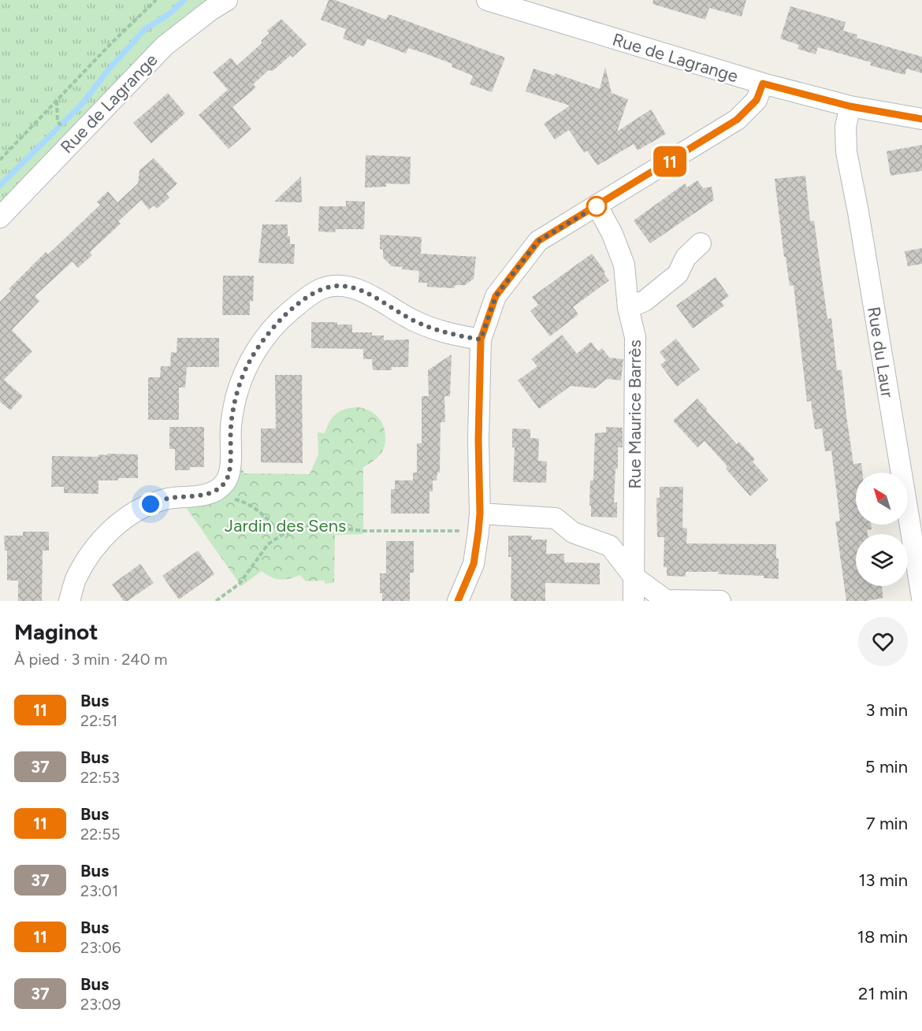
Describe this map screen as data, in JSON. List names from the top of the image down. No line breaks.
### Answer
{"streets":{"street":["Rue de Lagrange","Rue du Laur","Rue Maurice Barrès"]},"crossings":[["Rue de Lagrange","Rue du Laur"]],"parks":["Jardin des Sens"],"lines":["bus line 11"],"north":"top left","page":{"on_map":"11","heading":["Maginot","À pied · 3 min · 240 m"],"list":[{"mark":"11","name":"Bus","note":"22:51","value":"3 min"},{"mark":"37","name":"Bus","note":"22:53","value":"5 min"},{"mark":"11","name":"Bus","note":"22:55","value":"7 min"},{"mark":"37","name":"Bus","note":"23:01","value":"13 min"},{"mark":"11","name":"Bus","note":"23:06","value":"18 min"},{"mark":"37","name":"Bus","note":"23:09","value":"21 min"}]}}
